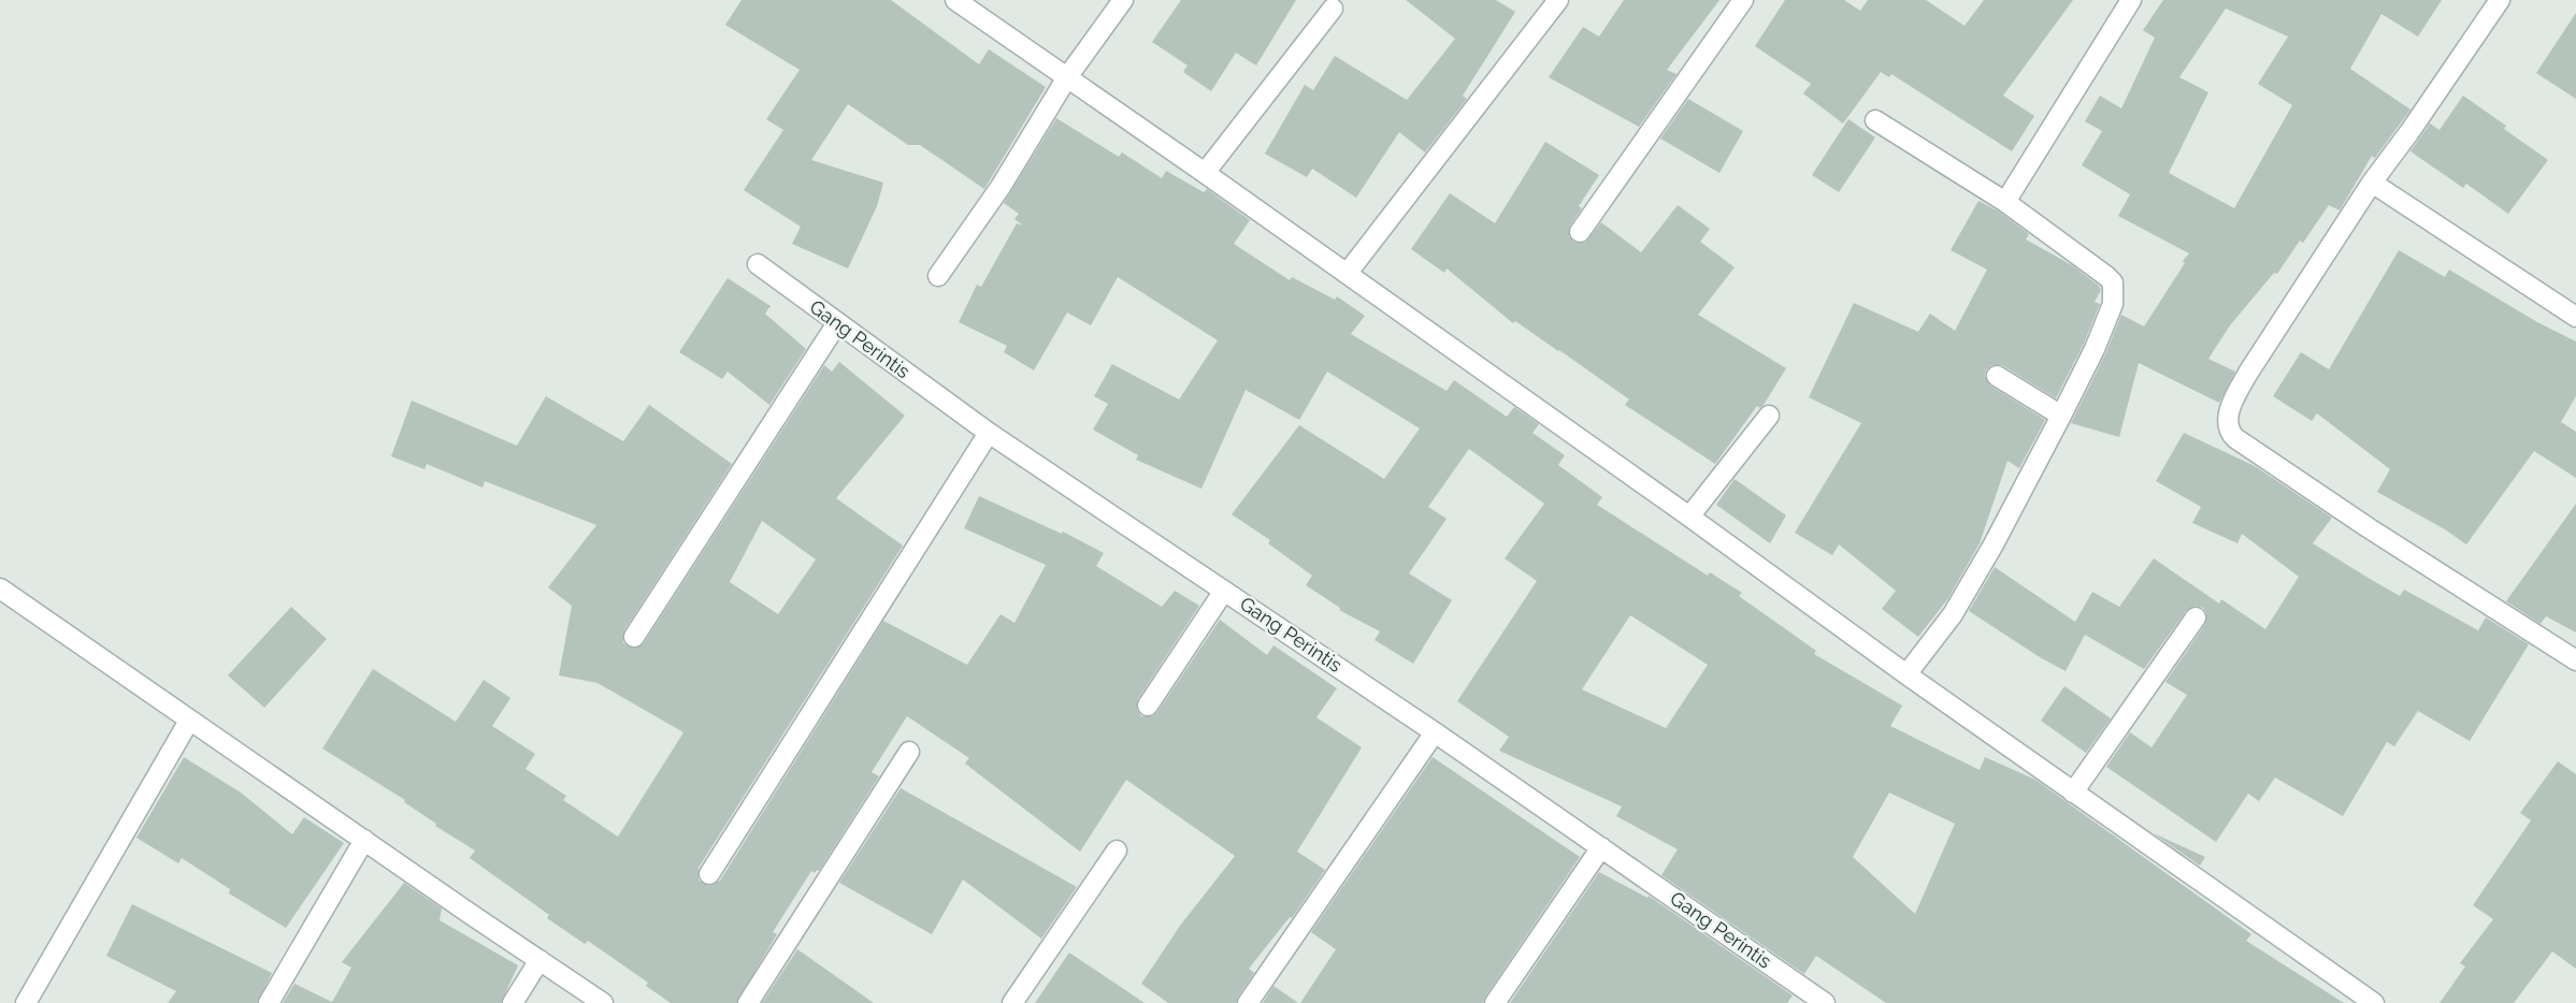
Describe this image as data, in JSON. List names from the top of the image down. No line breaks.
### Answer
{"streets":{"street":["Gang Perintis"]}}
